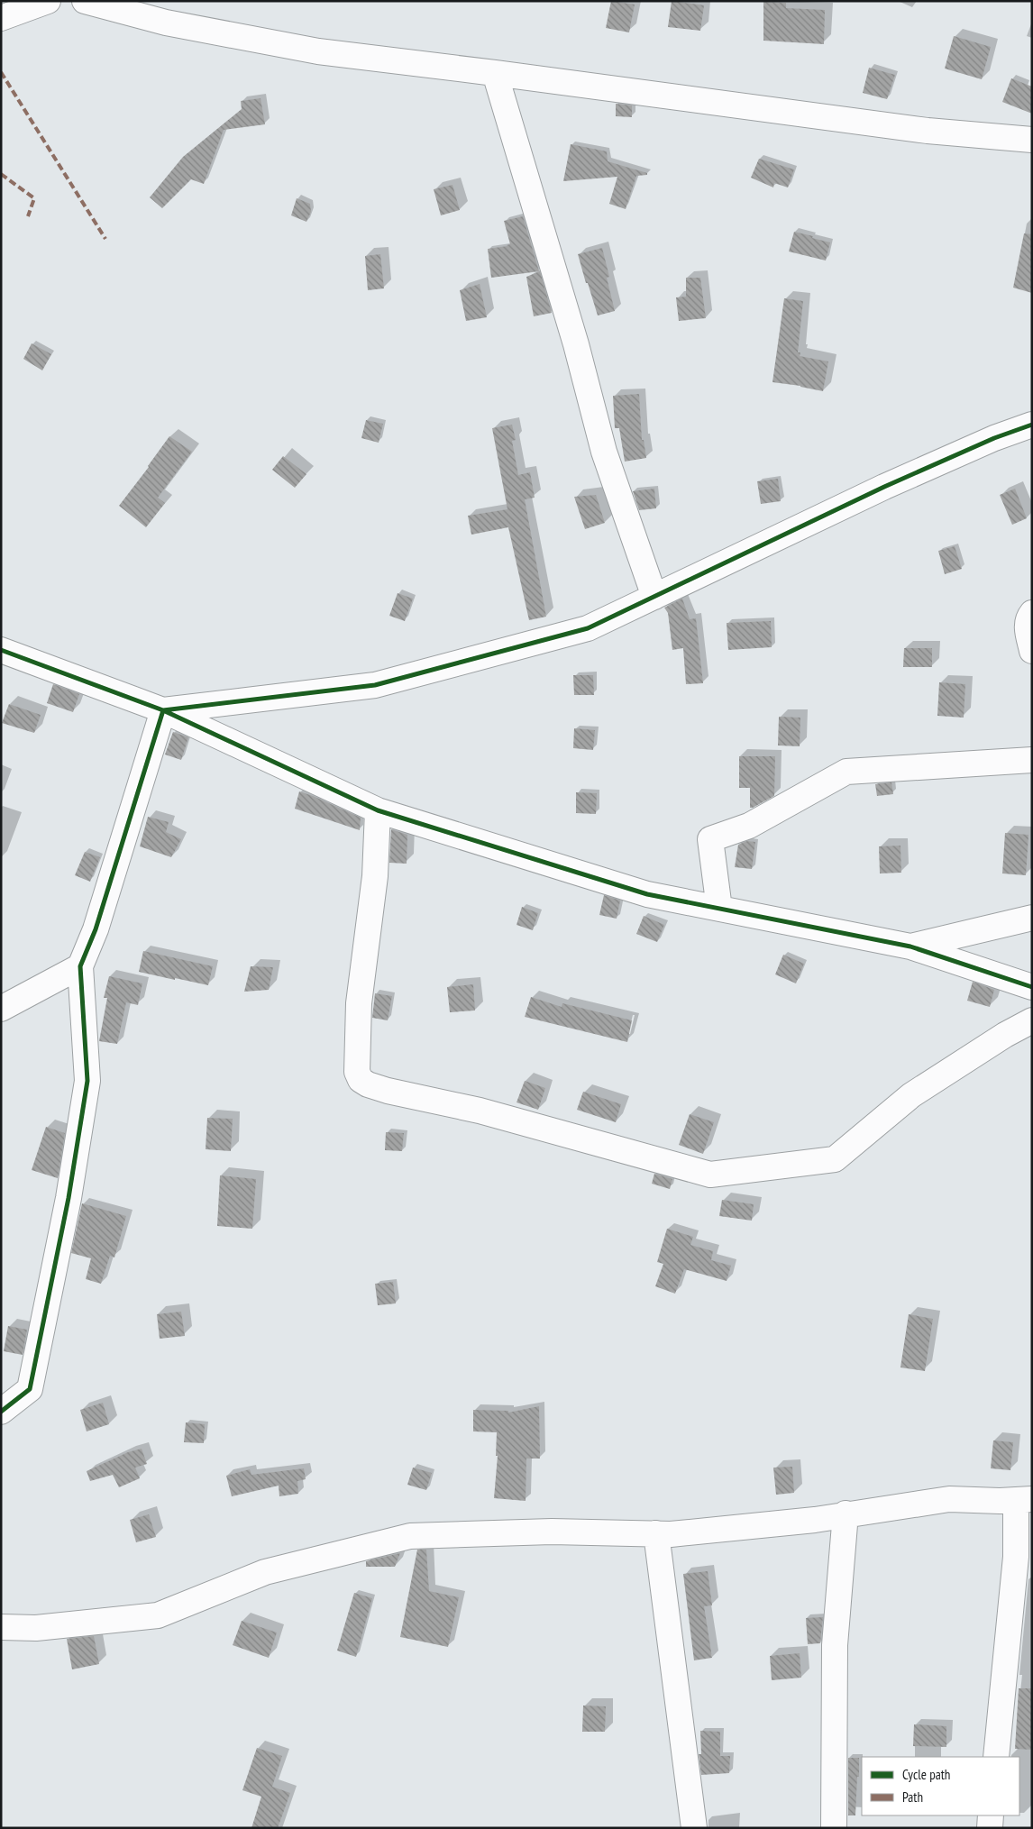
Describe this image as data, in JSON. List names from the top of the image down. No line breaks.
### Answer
{"legend":["Cycle path","Path"]}
